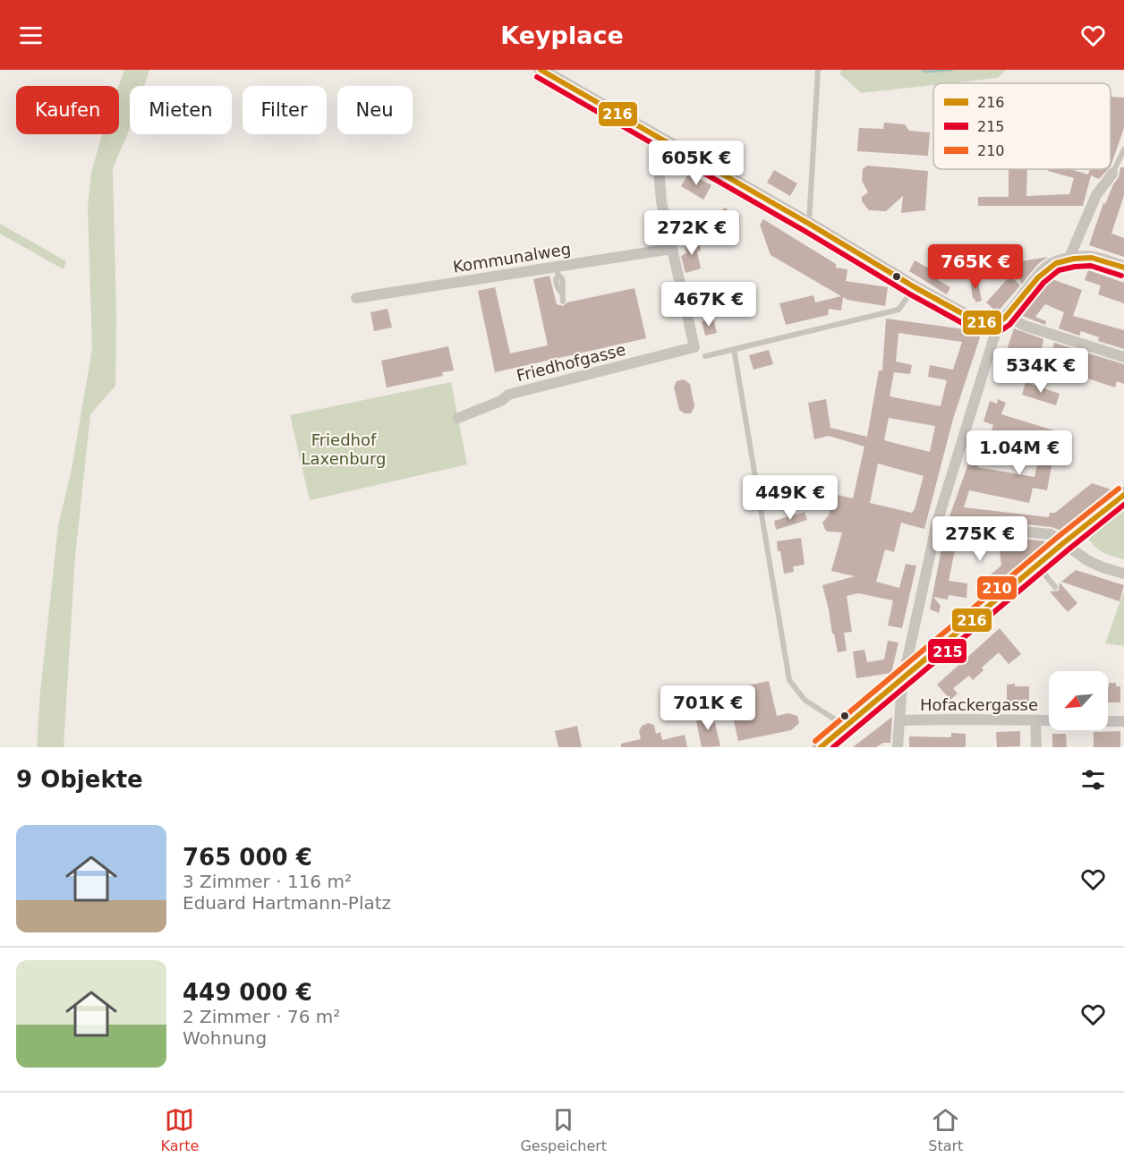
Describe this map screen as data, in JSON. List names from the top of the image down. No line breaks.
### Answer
{"streets":{"street":["Kommunalweg","Friedhofgasse","Hofackergasse"]},"crossings":[["Kommunalweg","Friedhofgasse"]],"parks":["Friedhof Laxenburg"],"lines":["transit line 216","transit line 215","transit line 210"],"legend":["216","215","210"],"north":"bottom left","page":{"header":"Keyplace","chip":["Kaufen","Mieten","Filter","Neu"],"price":["605K €","272K €","765K €","467K €","534K €","1.04M €","449K €","275K €","701K €"],"heading":"9 Objekte","list":[{"name":"765 000 €","note":"3 Zimmer · 116 m² · Eduard Hartmann-Platz"},{"name":"449 000 €","note":"2 Zimmer · 76 m² · Wohnung"}],"tabs":["Karte","Gespeichert","Start"]}}
